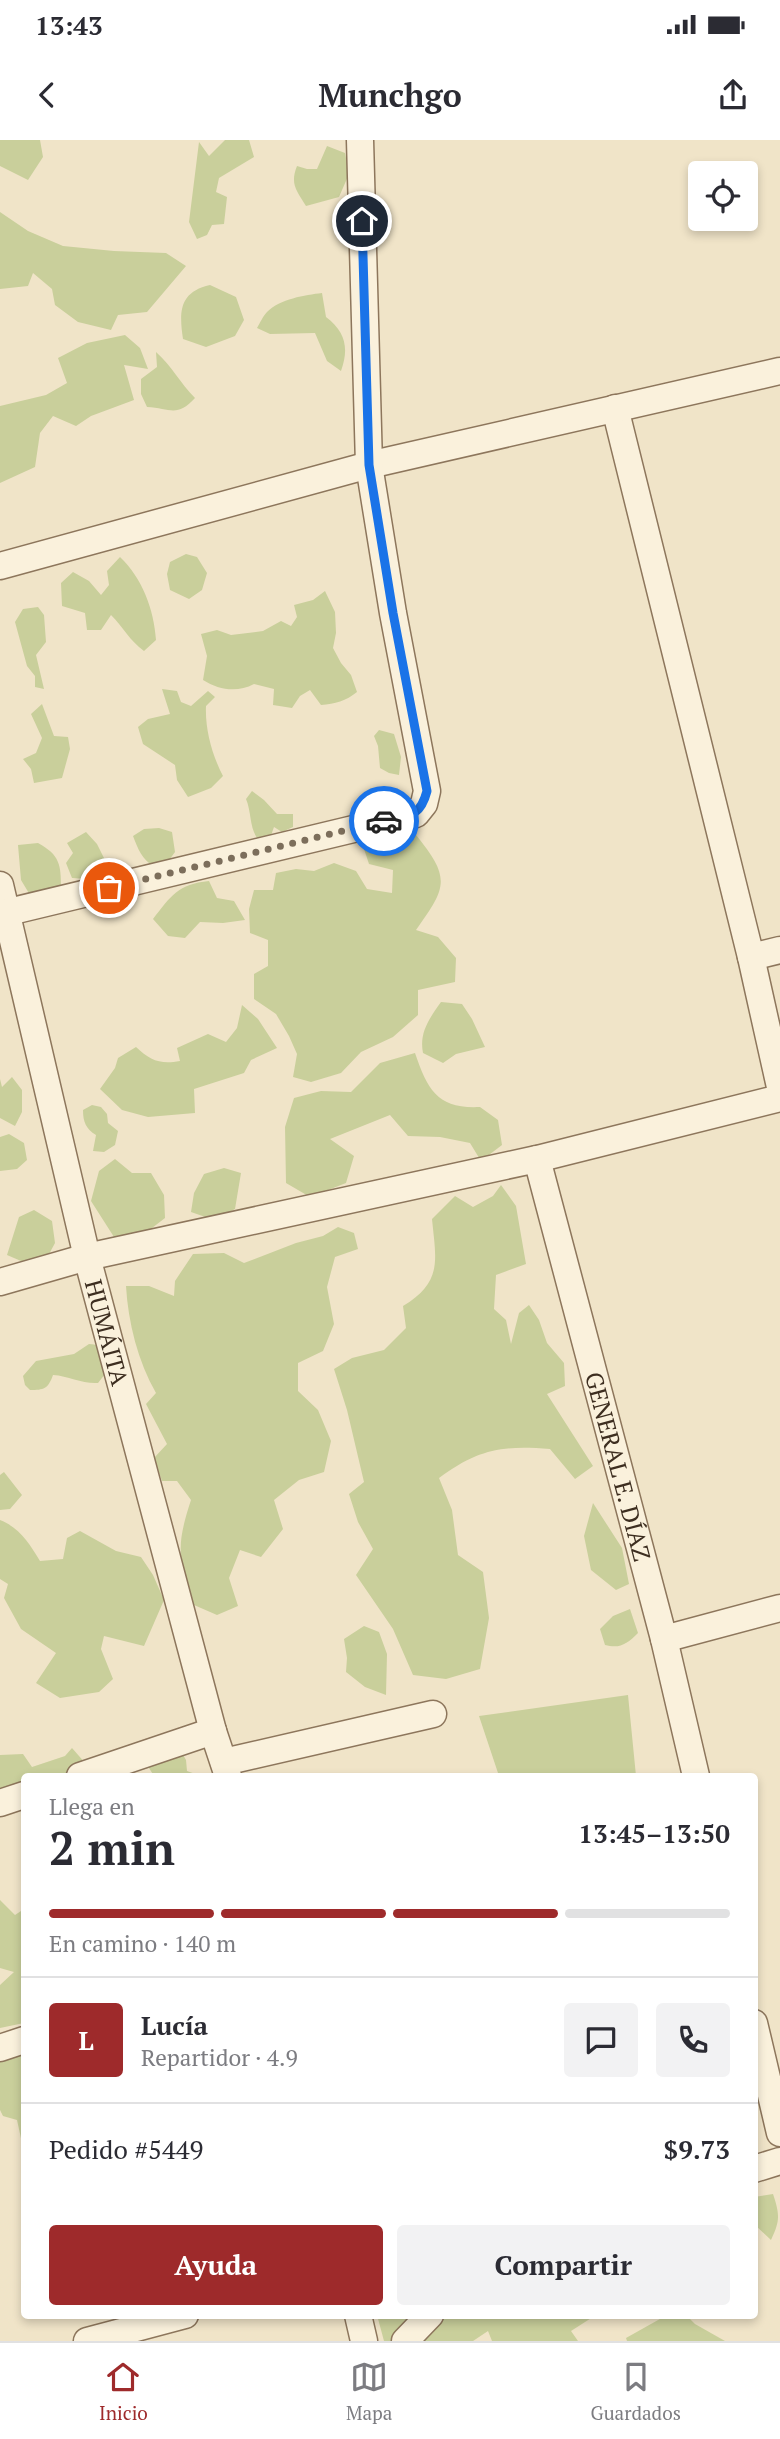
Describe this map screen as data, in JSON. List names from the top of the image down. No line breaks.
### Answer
{"streets":{"street":["HUMÁITA","GENERAL E. DÍAZ"]},"page":{"status":"13:43","header":"Munchgo","heading":["2 min","Llega en","13:45–13:50"],"panel":["Lucía","Repartidor · 4.9","Pedido #5449","$9.73"],"bar":"En camino · 140 m","round":"L","buttons":["Ayuda","Compartir"],"tabs":["Inicio","Mapa","Guardados"]}}
